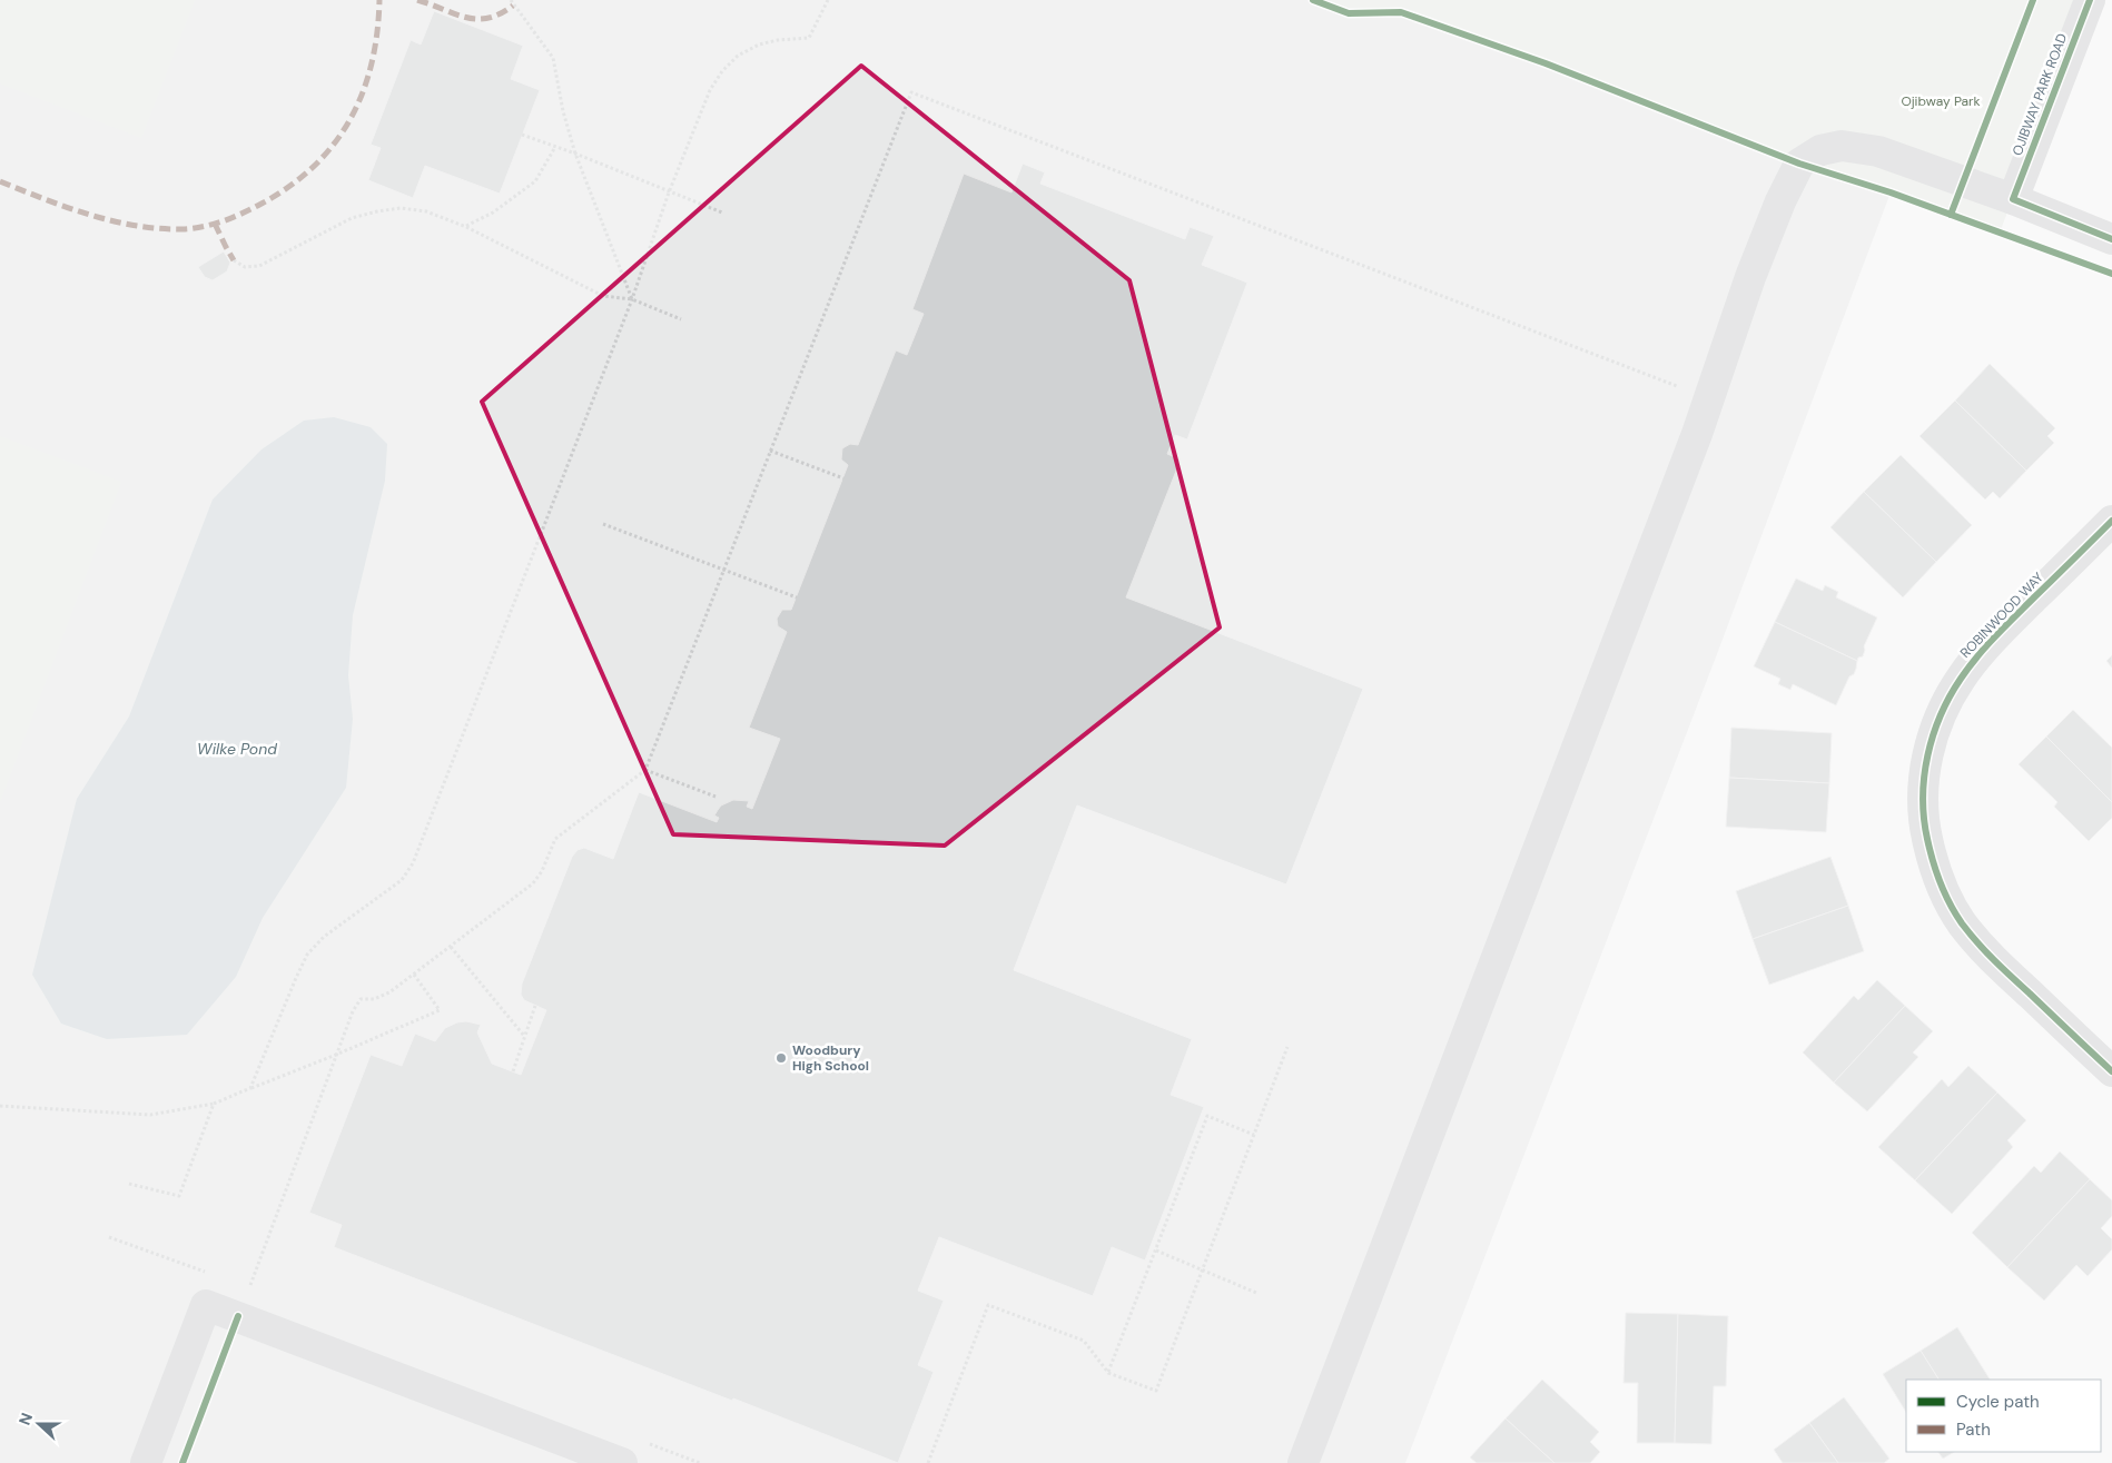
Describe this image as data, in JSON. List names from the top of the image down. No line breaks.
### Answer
{"streets":{"street":["OJIBWAY PARK ROAD","ROBINWOOD WAY"]},"water":["Wilke Pond"],"parks":["Ojibway Park"],"places":["Woodbury High School"],"legend":["Cycle path","Path"],"north":"left"}
